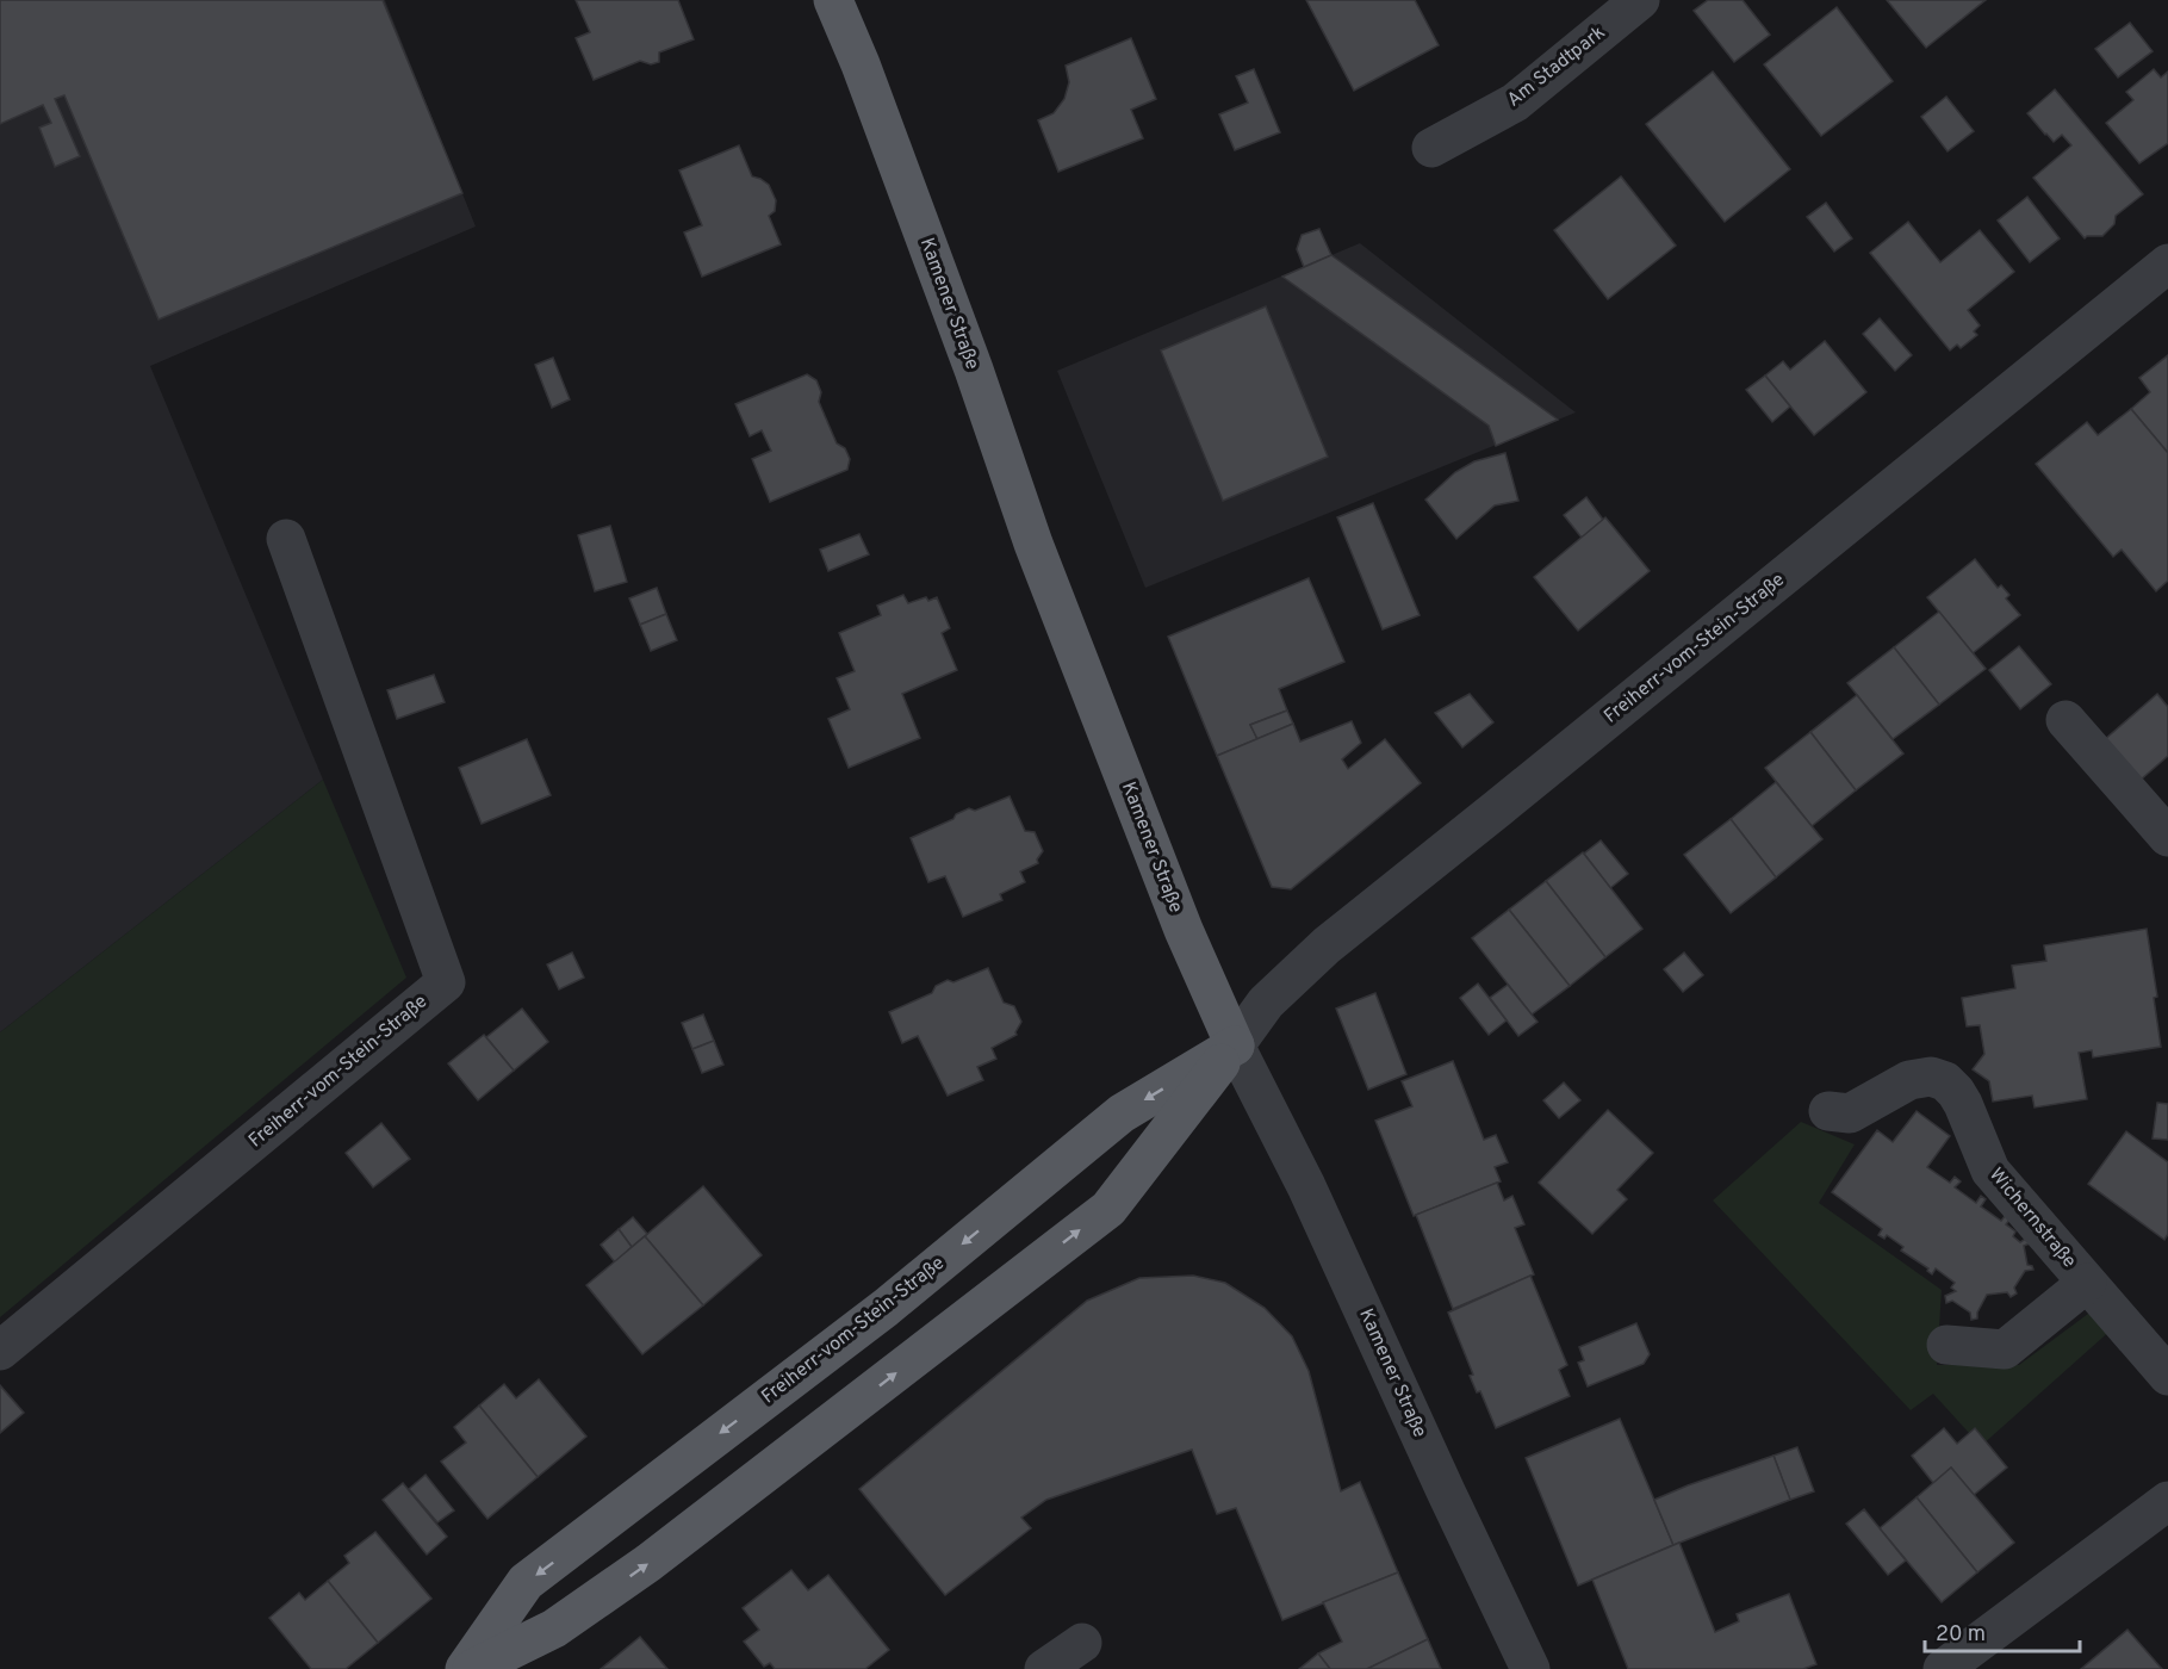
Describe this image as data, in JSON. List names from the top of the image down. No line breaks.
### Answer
{"streets":{"main road":["Kamener Straße","Freiherr-vom-Stein-Straße"],"street":["Am Stadtpark","Wichernstraße"]},"crossings":[["Kamener Straße","Freiherr-vom-Stein-Straße"]],"scale_bar":"20 m"}
